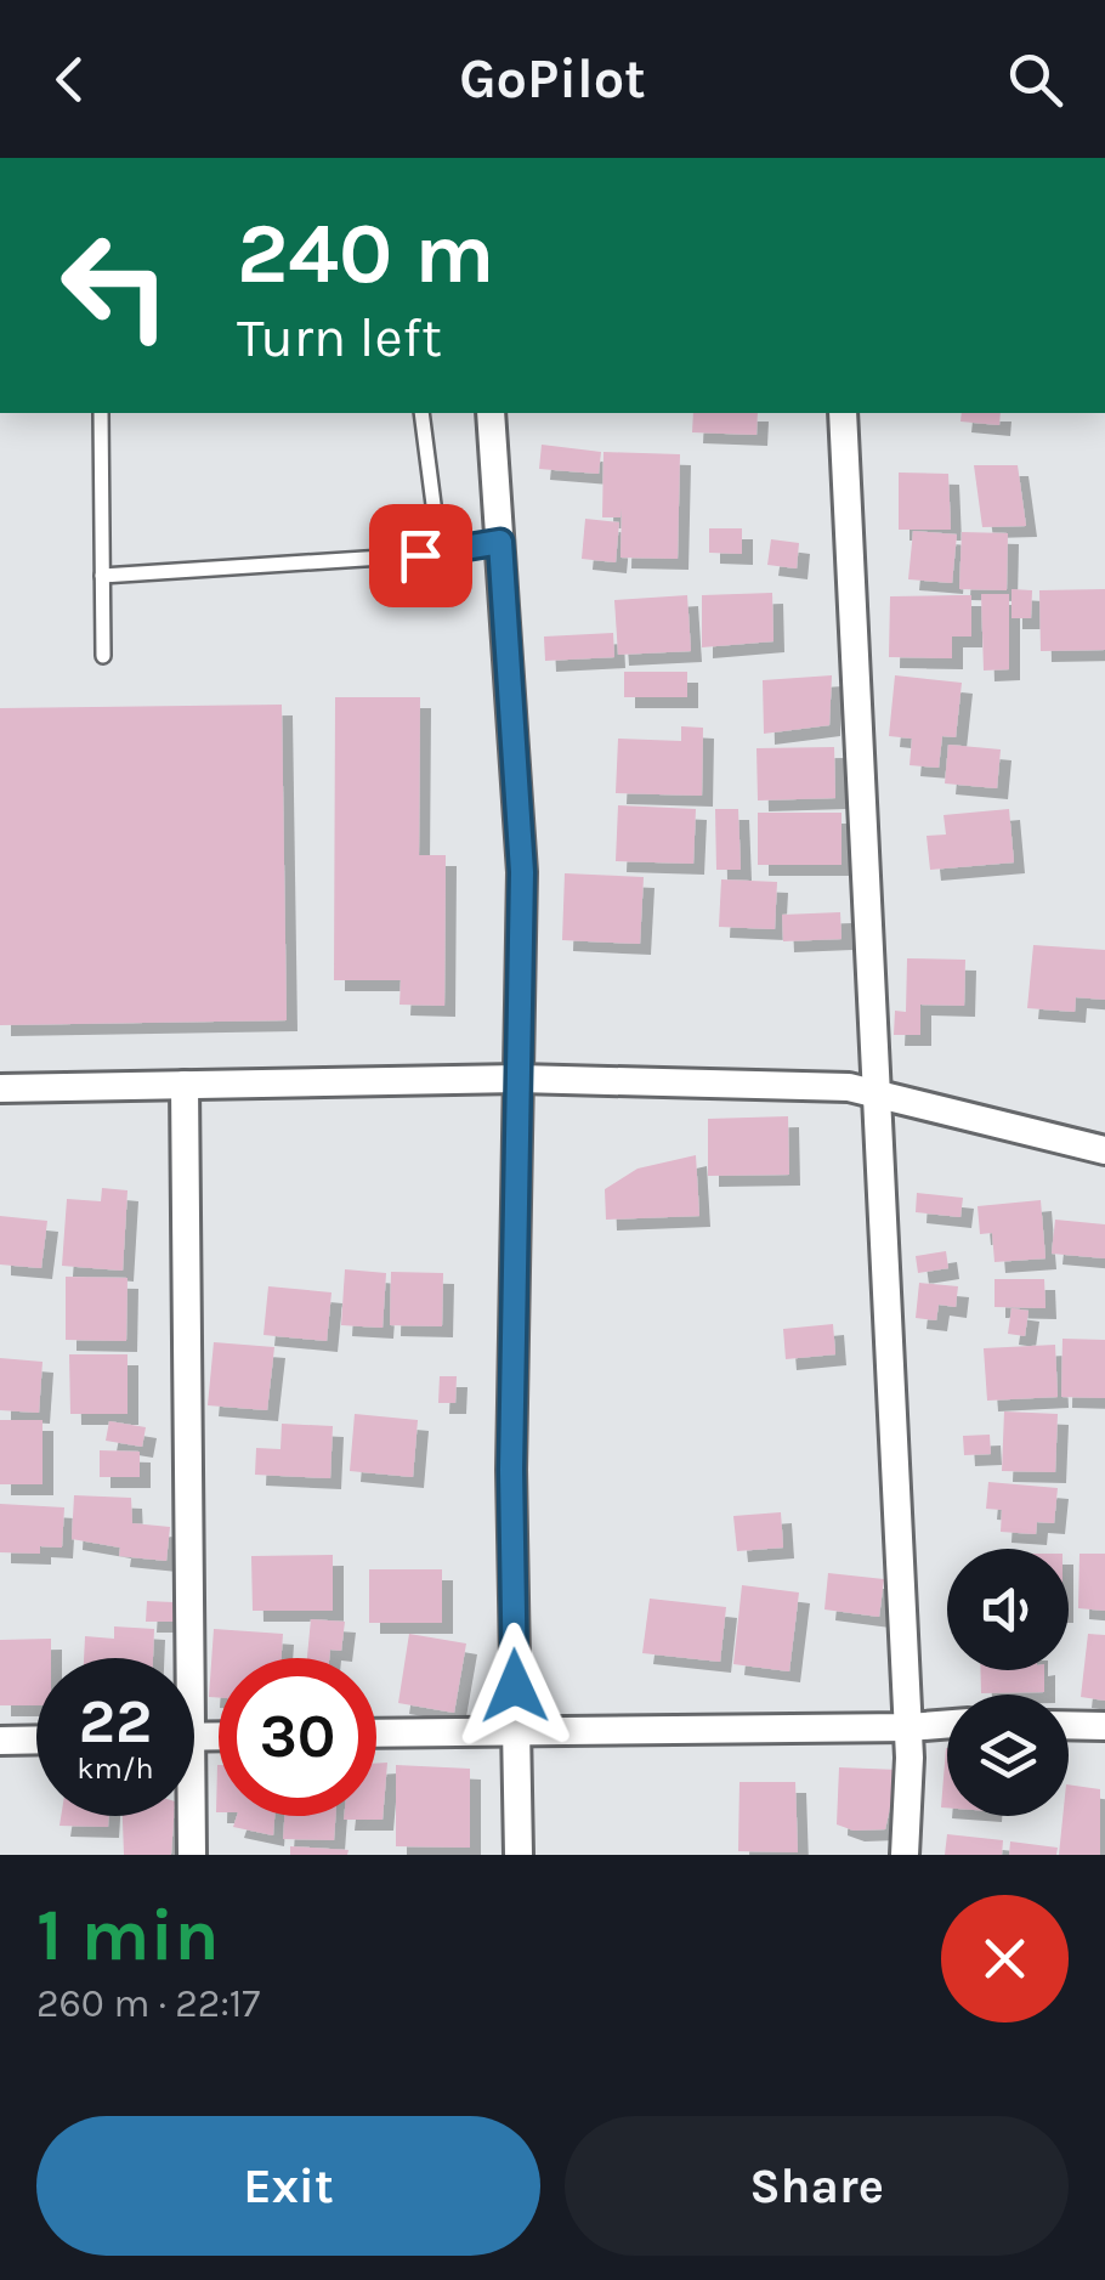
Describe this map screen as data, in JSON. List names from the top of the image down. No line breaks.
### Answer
{"page":{"header":"GoPilot","turn":["240 m","Turn left"],"speed":"22 km/h","limit":"30","heading":["1 min","260 m · 22:17"],"buttons":["Exit","Share"]}}
